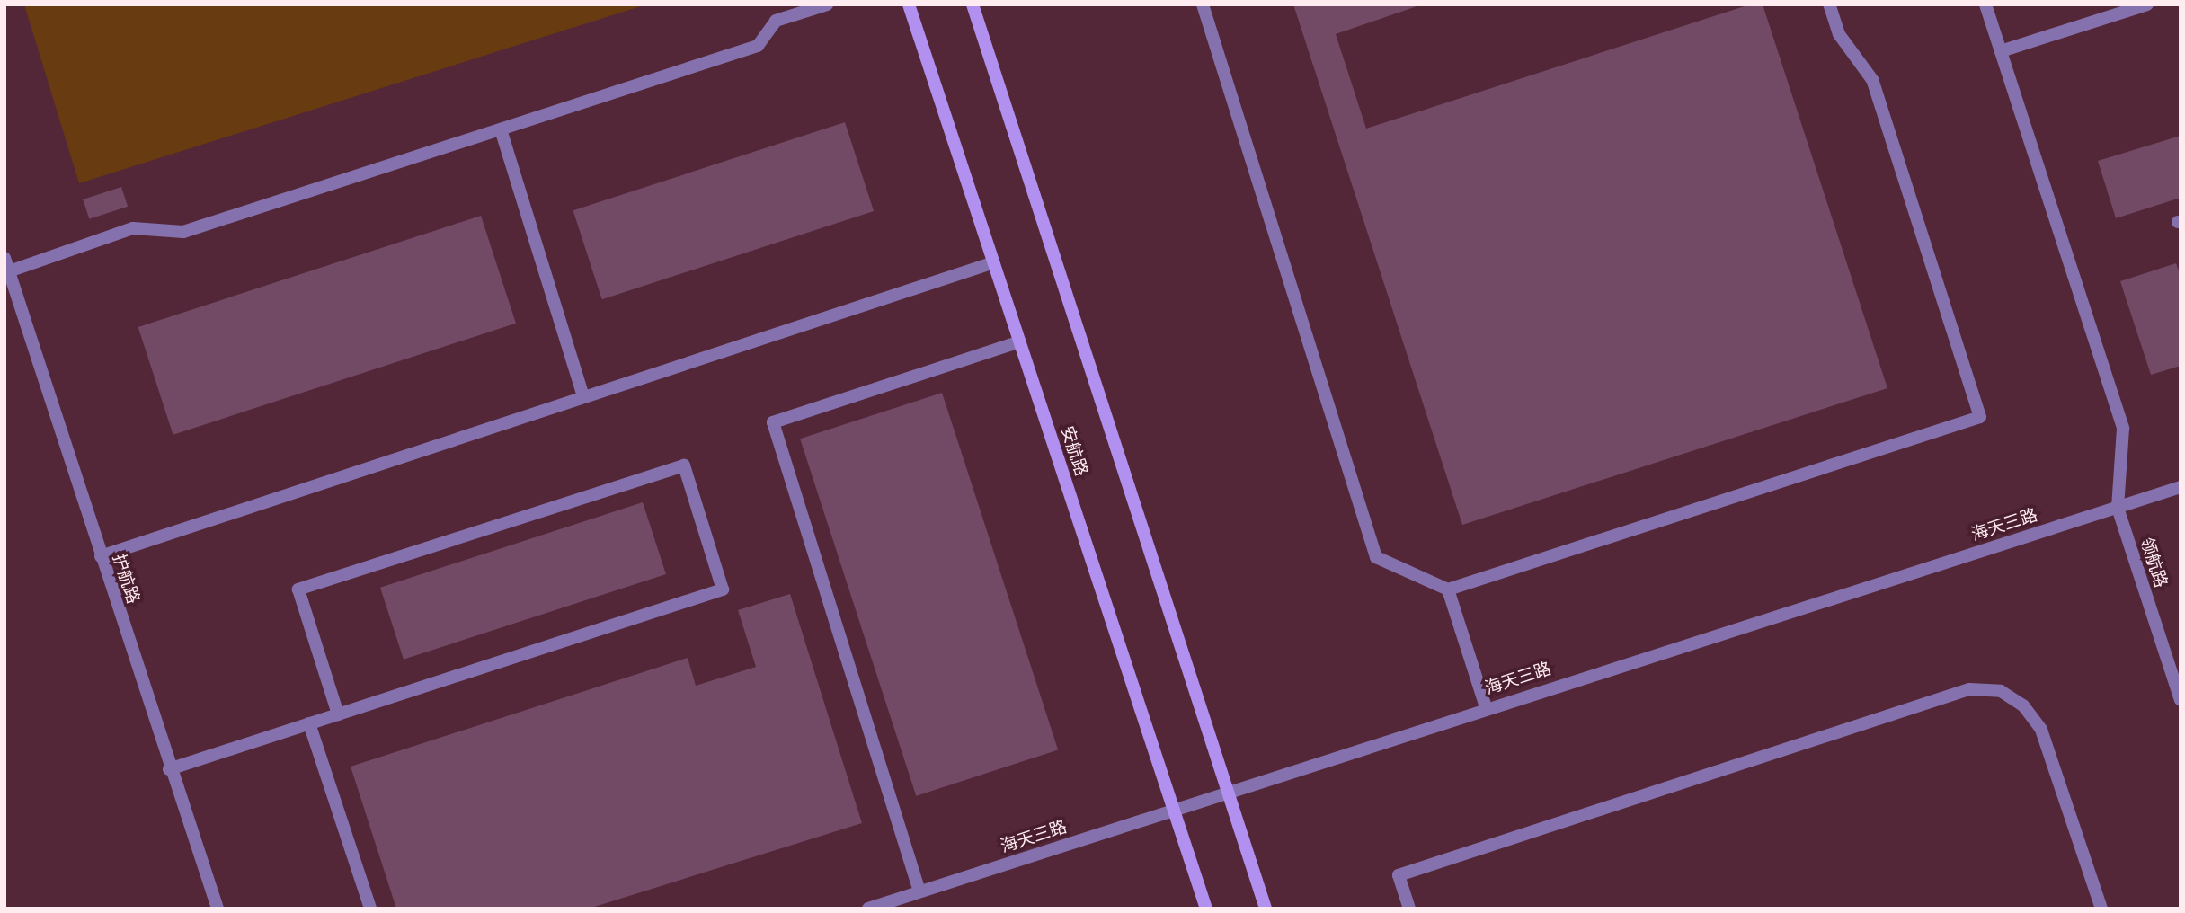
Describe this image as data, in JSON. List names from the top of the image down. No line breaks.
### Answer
{"streets":{"street":["安航路","海天三路","领航路","护航路"]},"crossings":[["安航路","海天三路"],["海天三路","领航路"]]}
